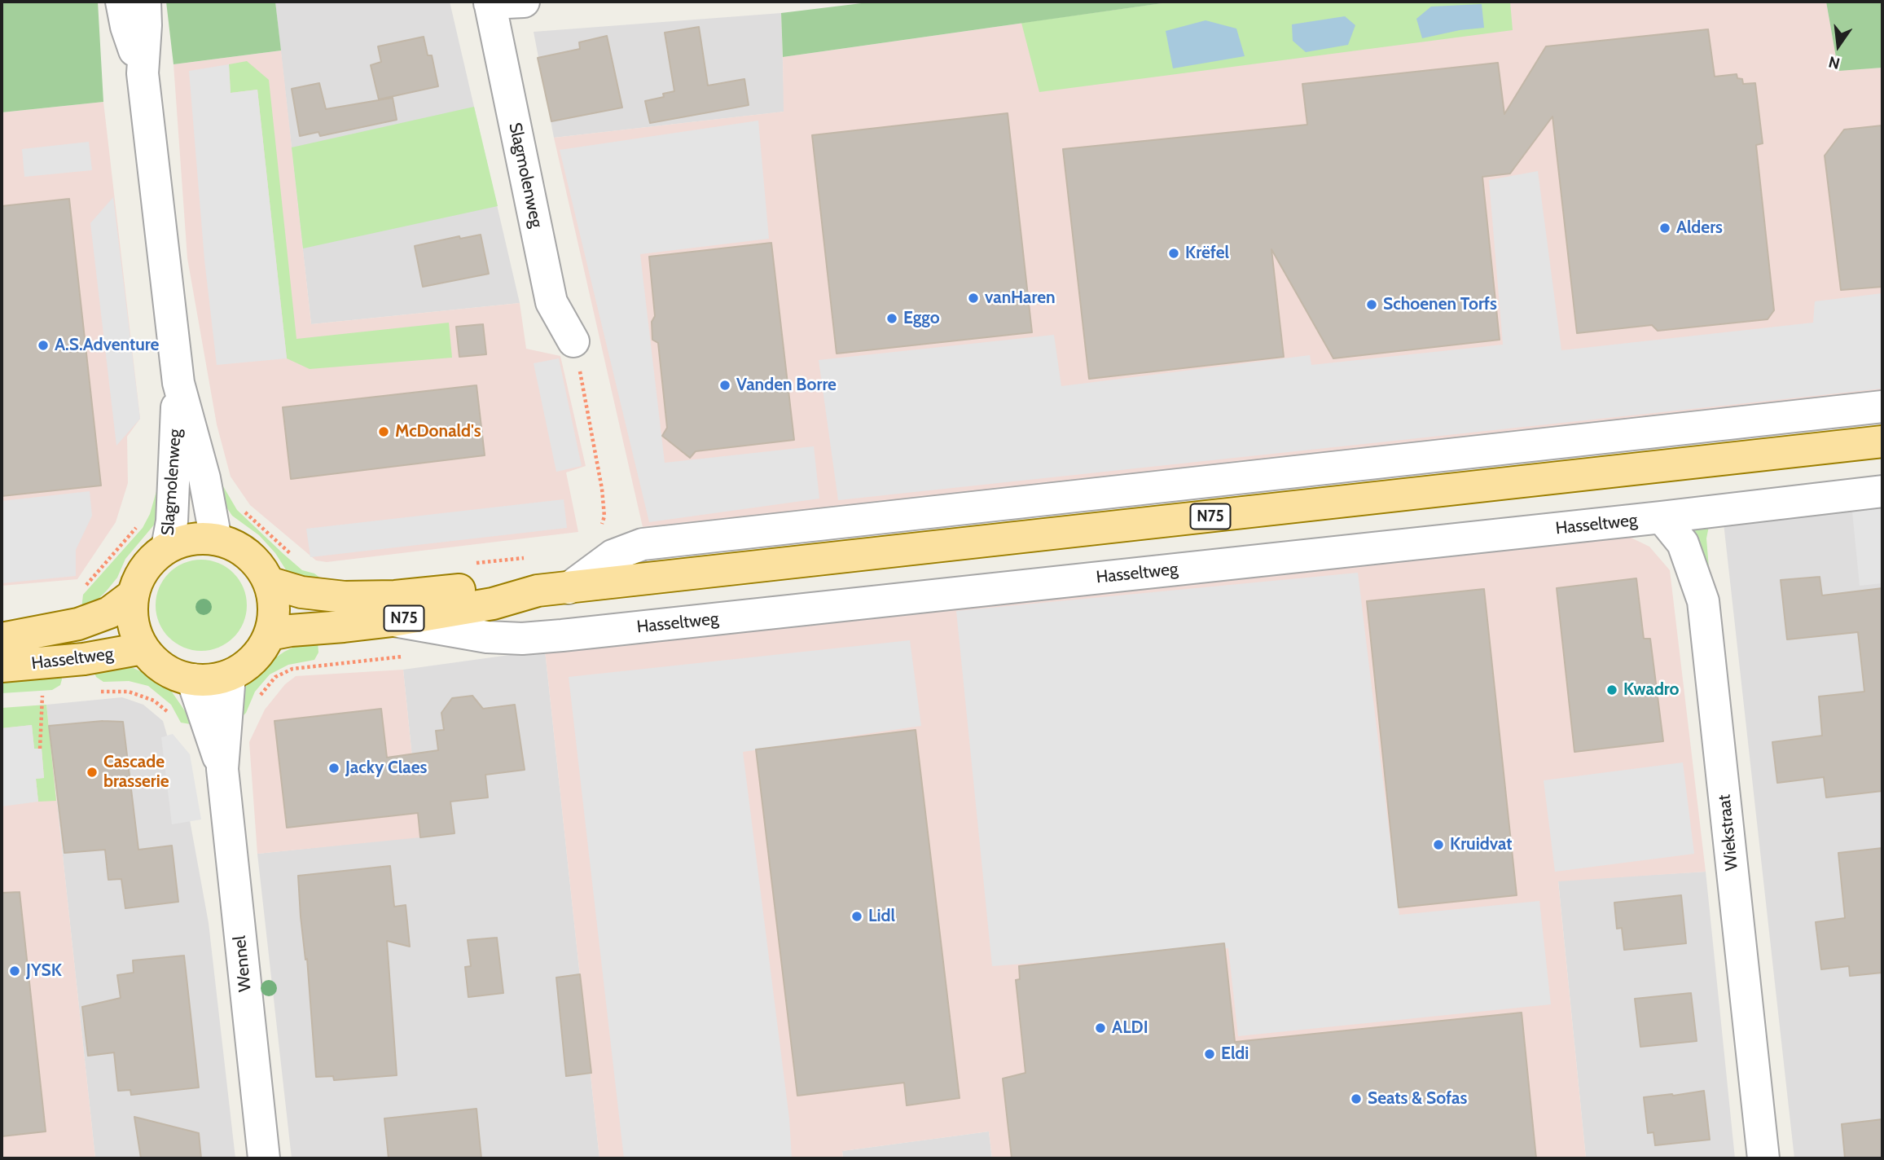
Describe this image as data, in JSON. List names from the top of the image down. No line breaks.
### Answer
{"streets":{"main road":["N75","Hasseltweg"],"street":["Slagmolenweg","Wiekstraat","Wennel"]},"crossings":[["Slagmolenweg","Hasseltweg"],["Slagmolenweg","Wennel"],["Hasseltweg","Wiekstraat"],["Hasseltweg","Wennel"]],"places":["Alders","Krëfel","vanHaren","Schoenen Torfs","Eggo","A.S.Adventure","Vanden Borre","McDonald's","Kwadro","Jacky Claes","Cascade brasserie","Kruidvat","Lidl","JYSK","ALDI","Eldi","Seats & Sofas"],"north":"bottom"}
